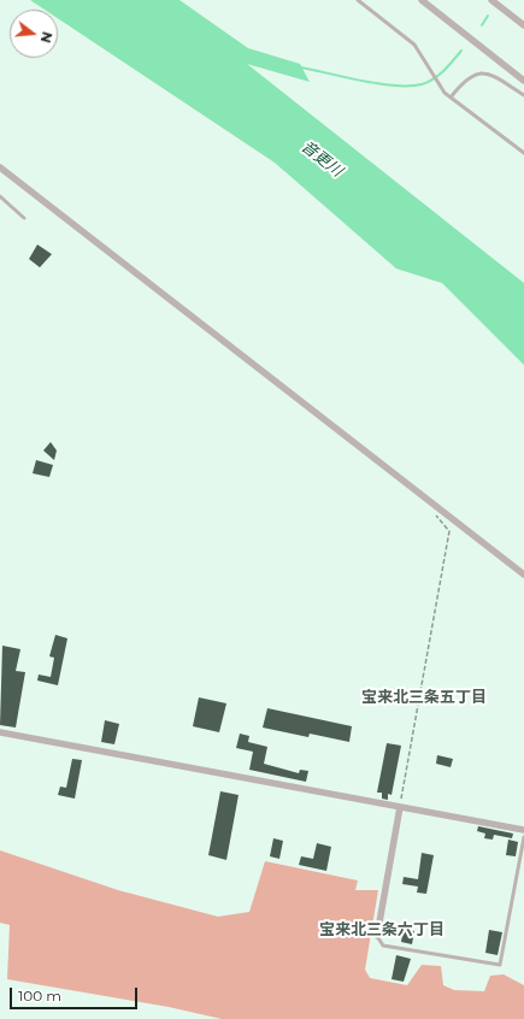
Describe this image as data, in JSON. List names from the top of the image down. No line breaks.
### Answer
{"districts":["宝来北三条五丁目","宝来北三条六丁目"],"water":["音更川"],"scale_bar":"100 m","north":"right"}
